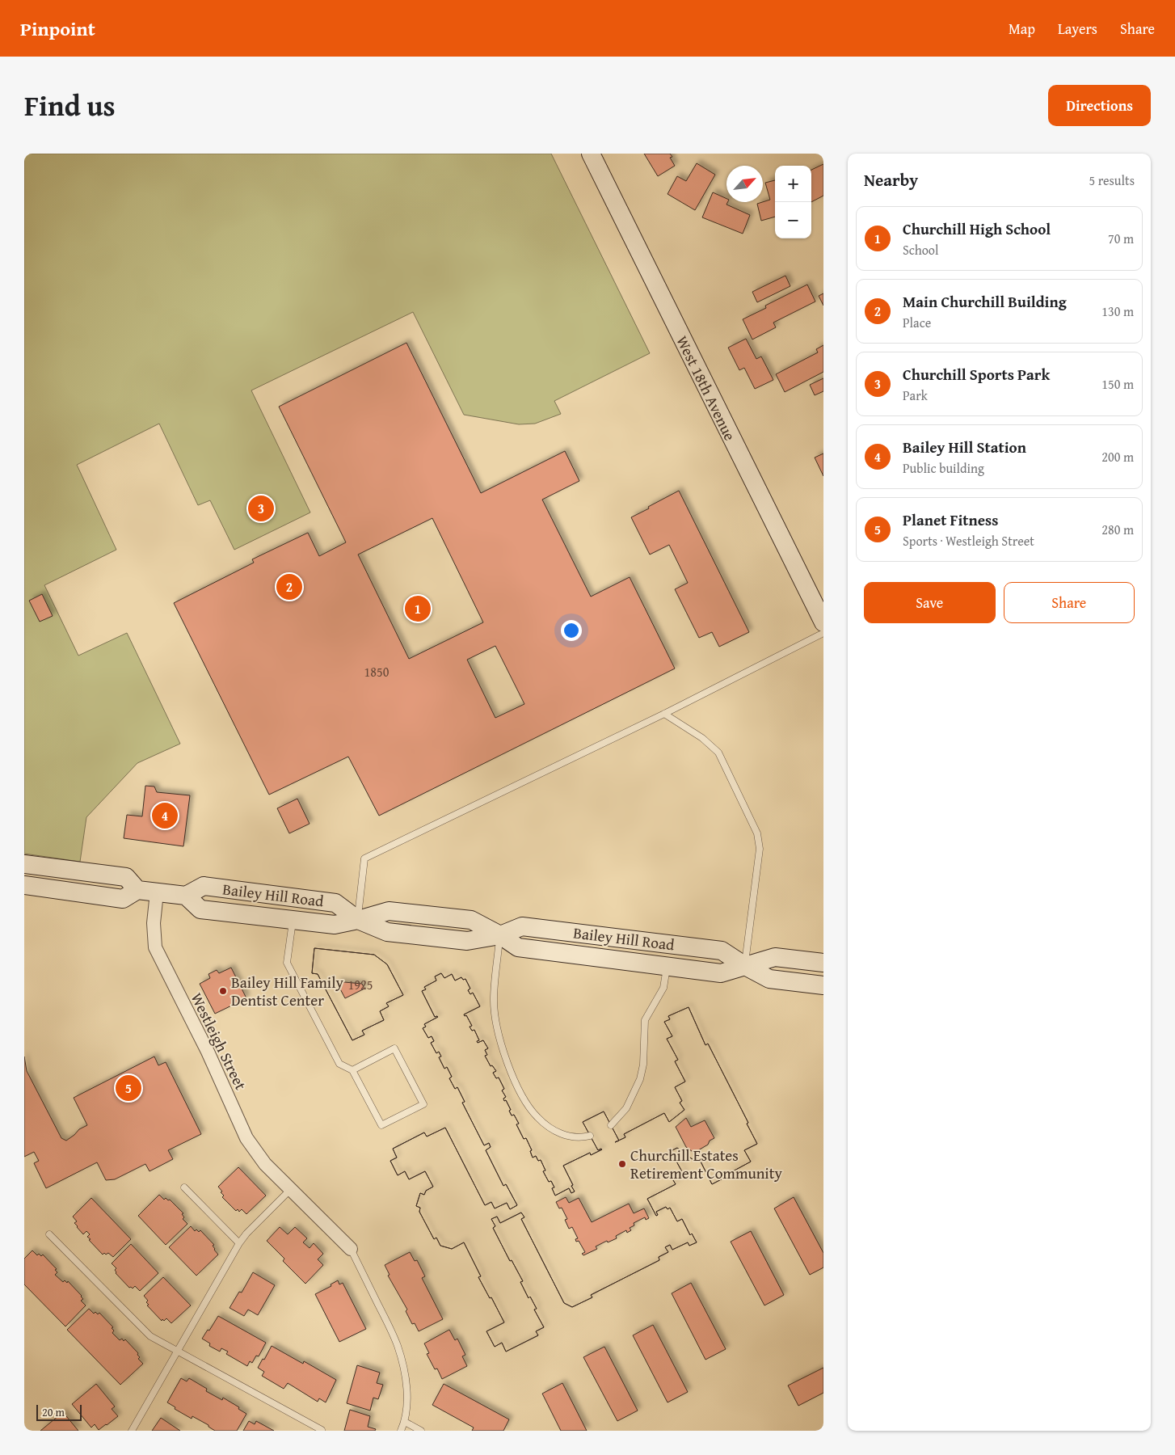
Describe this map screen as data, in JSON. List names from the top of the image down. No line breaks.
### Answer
{"streets":{"main road":["West 18th Avenue","Bailey Hill Road"],"street":["Westleigh Street"]},"places":["Bailey Hill Family Dentist Center","Churchill Estates Retirement Community"],"house_numbers":["1850","1925"],"scale_bar":"20 m","north":"top right","page":{"header":"Pinpoint","nav":["Map","Layers","Share"],"title":"Find us","buttons":["Directions",["Save","Share"]],"heading":["Nearby","5 results"],"map_buttons":["+","−"],"list":[{"mark":"1","name":"Churchill High School","note":"School","value":"70 m"},{"mark":"2","name":"Main Churchill Building","note":"Place","value":"130 m"},{"mark":"3","name":"Churchill Sports Park","note":"Park","value":"150 m"},{"mark":"4","name":"Bailey Hill Station","note":"Public building","value":"200 m"},{"mark":"5","name":"Planet Fitness","note":"Sports · Westleigh Street","value":"280 m"}],"pins":["3","2","1","4","5"],"scale":"20 m"}}
